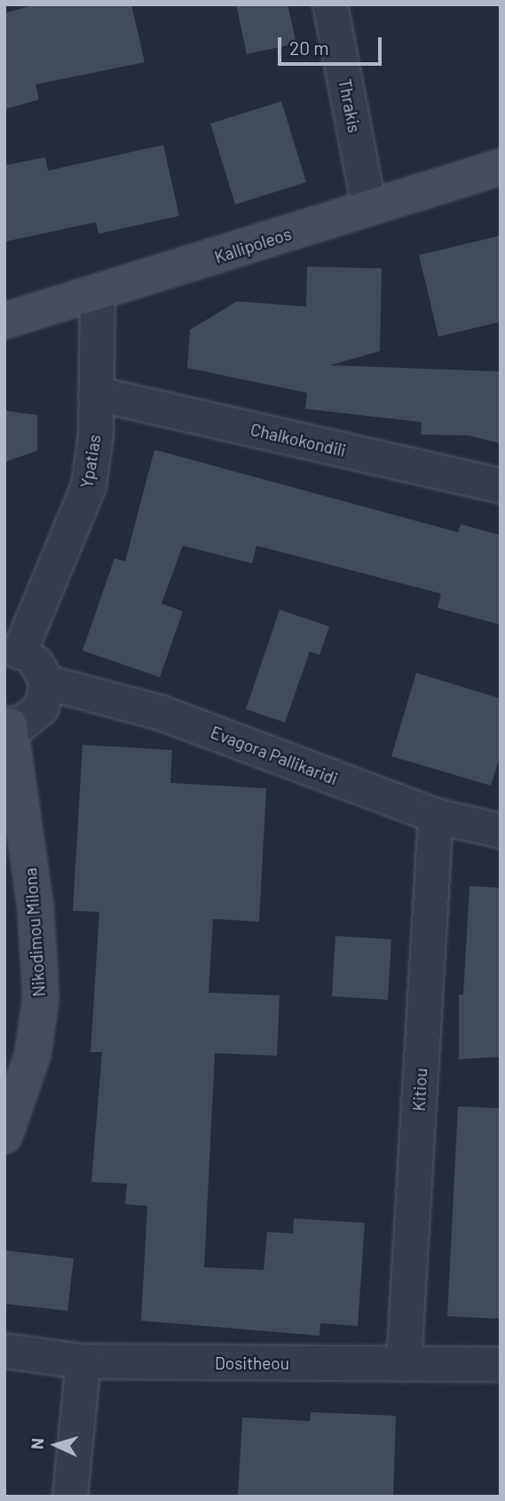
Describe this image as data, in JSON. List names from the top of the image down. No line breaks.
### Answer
{"streets":{"main road":["Kallipoleos","Nikodimou Milona"],"street":["Thrakis","Chalkokondili","Ypatias","Evagora Pallikaridi","Kitiou","Dositheou"]},"crossings":[["Thrakis","Kallipoleos"],["Kallipoleos","Ypatias"],["Chalkokondili","Ypatias"],["Evagora Pallikaridi","Kitiou"],["Kitiou","Dositheou"]],"scale_bar":"20 m","north":"left"}
